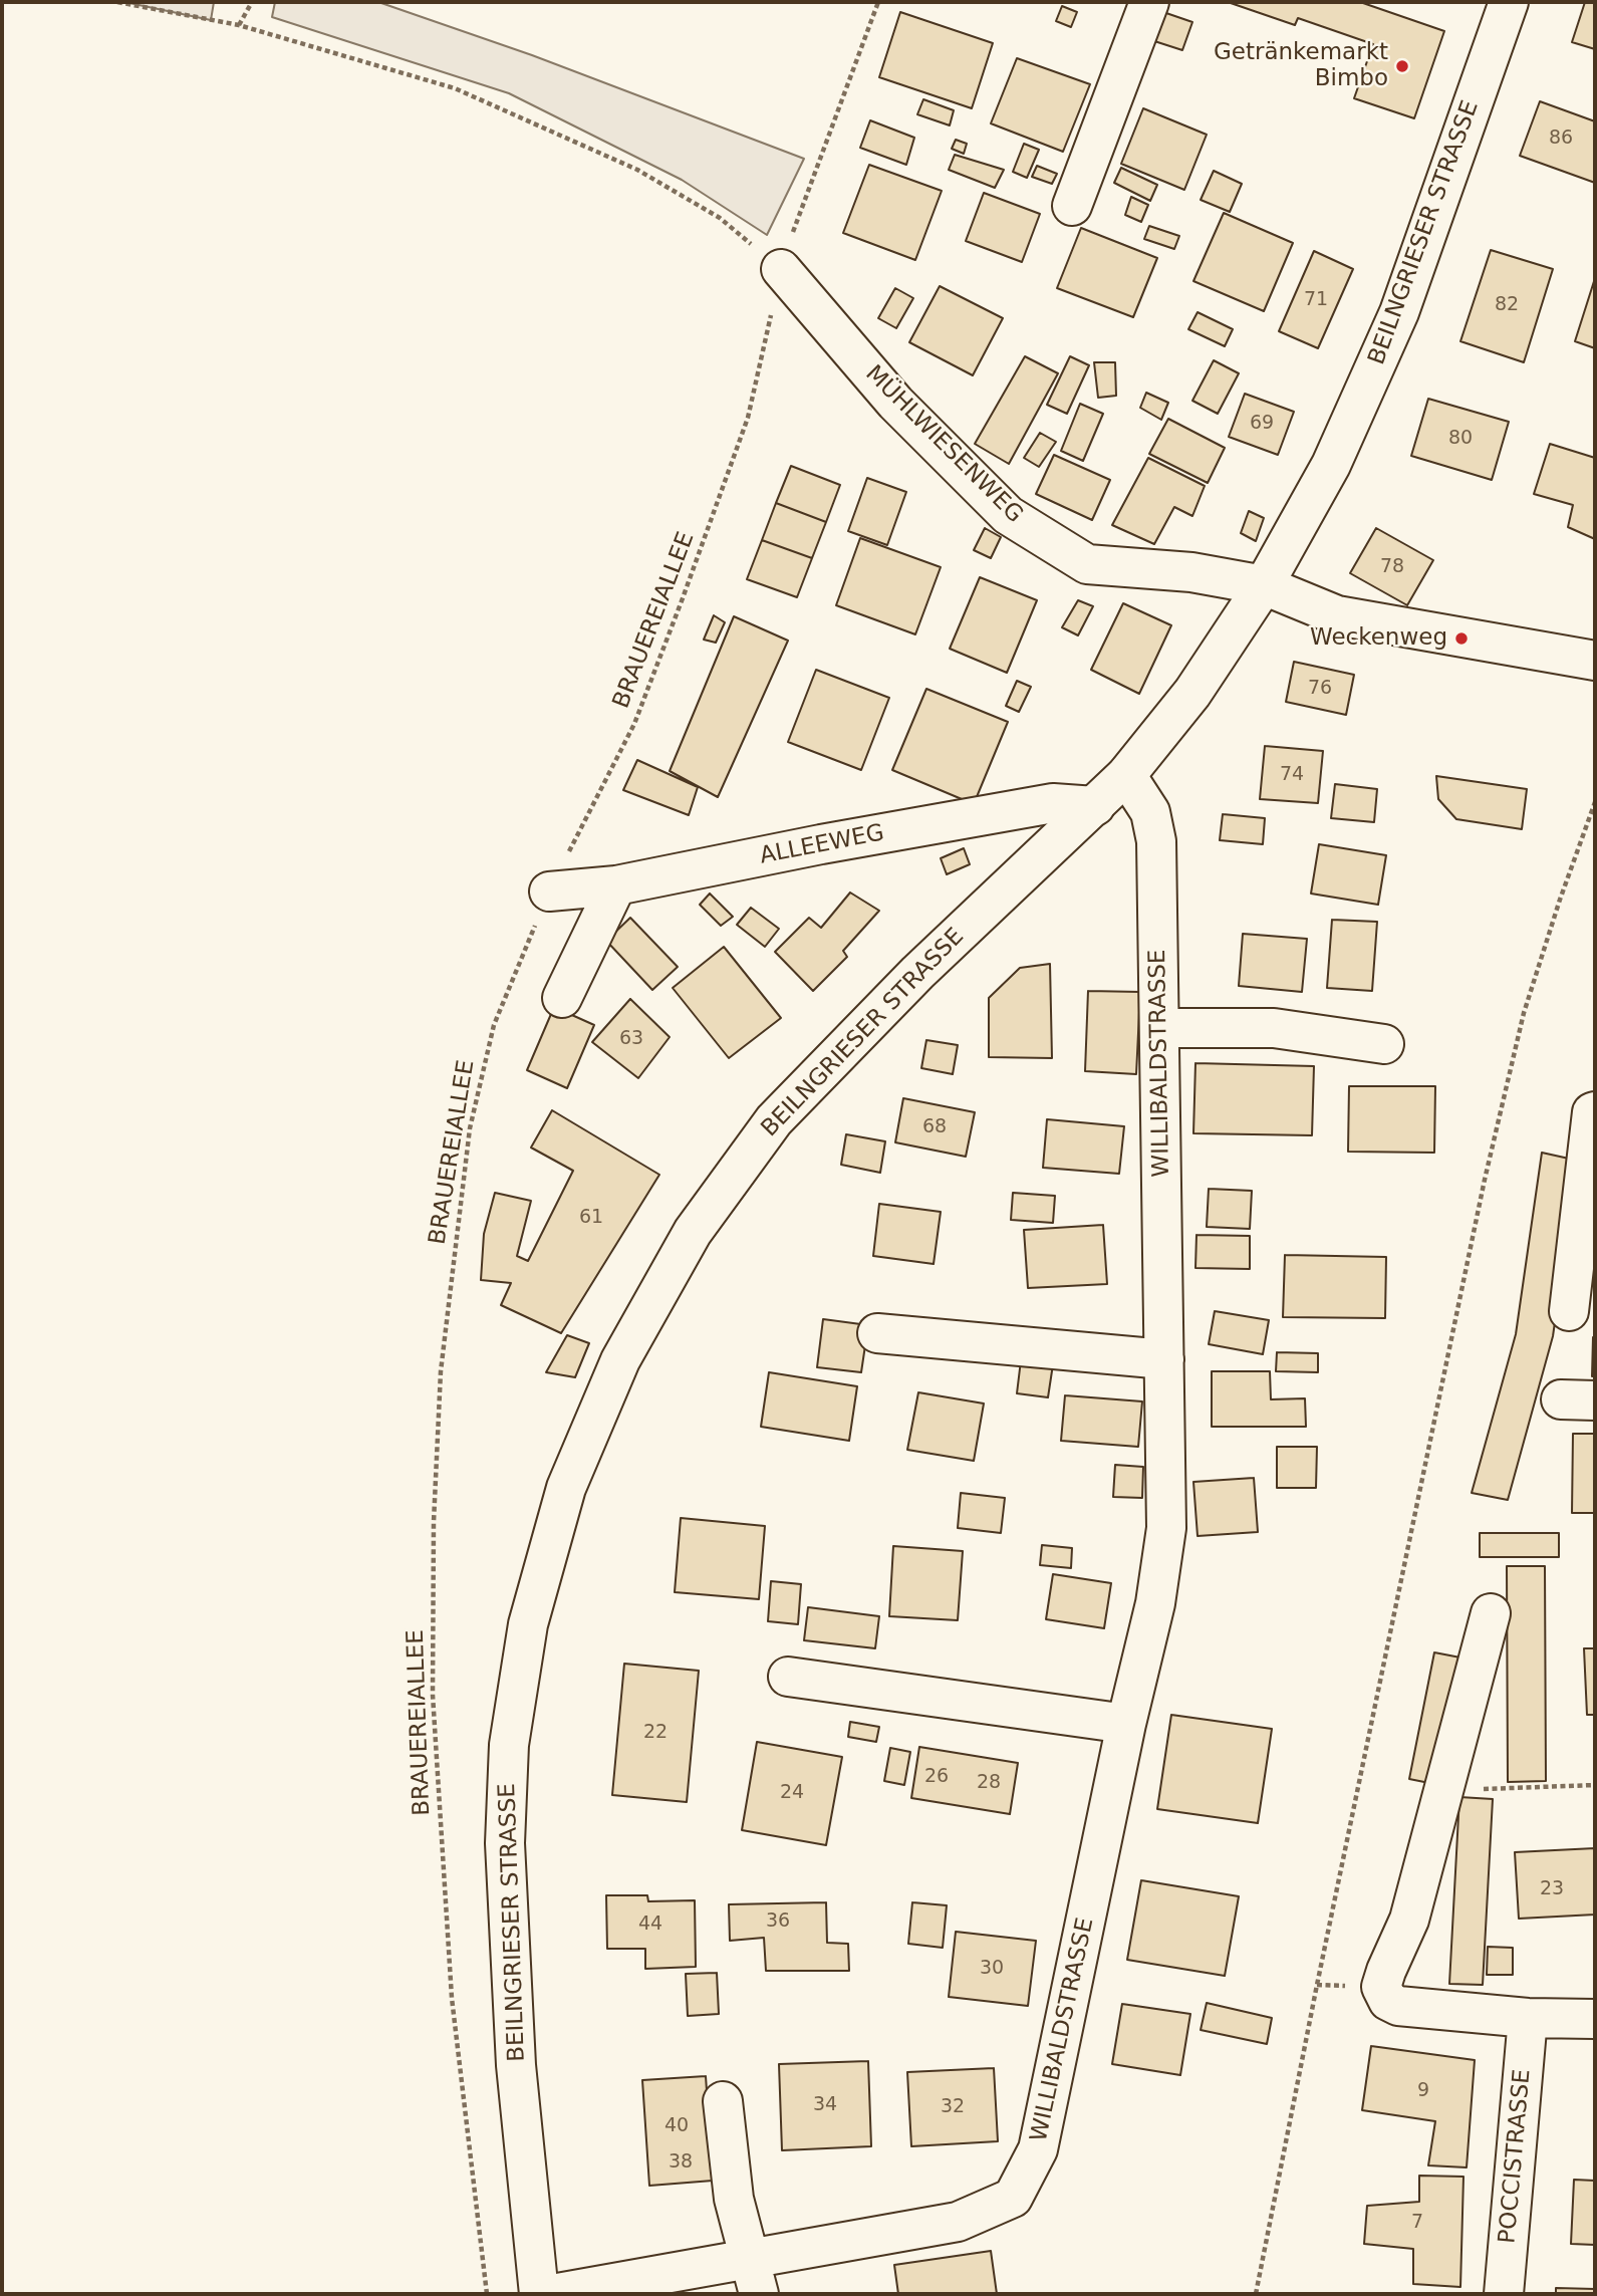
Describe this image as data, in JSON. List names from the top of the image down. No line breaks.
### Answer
{"streets":{"street":["BEILNGRIESER STRASSE","MÜHLWIESENWEG","ALLEEWEG","WILLIBALDSTRASSE","POCCISTRASSE"],"path":["BRAUEREIALLEE"]},"crossings":[["BEILNGRIESER STRASSE","MÜHLWIESENWEG"],["BEILNGRIESER STRASSE","ALLEEWEG"],["BEILNGRIESER STRASSE","WILLIBALDSTRASSE"],["MÜHLWIESENWEG","BRAUEREIALLEE"],["BRAUEREIALLEE","ALLEEWEG"]],"places":["Getränkemarkt Bimbo","Weckenweg"],"house_numbers":["86","71","82","69","80","78","76","74","63","68","61","22","26","28","24","23","36","44","30","9","34","32","40","38","7"]}
